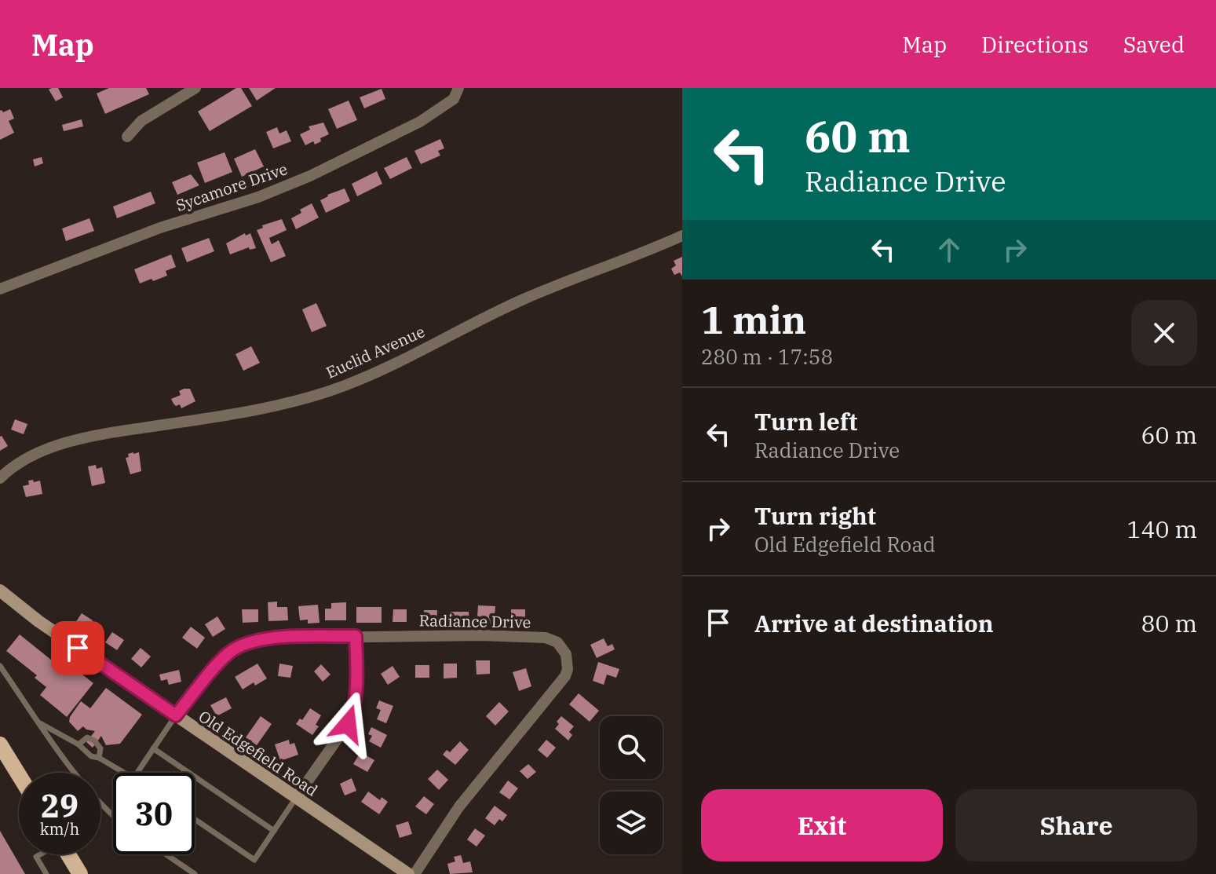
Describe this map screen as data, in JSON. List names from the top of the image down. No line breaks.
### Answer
{"streets":{"street":["Sycamore Drive","Euclid Avenue","Radiance Drive","Old Edgefield Road"]},"crossings":[["Radiance Drive","Old Edgefield Road"]],"page":{"header":"Map","nav":["Map","Directions","Saved"],"turn":["60 m","Radiance Drive"],"heading":["1 min","280 m · 17:58"],"list":[{"name":"Turn left","note":"Radiance Drive","value":"60 m"},{"name":"Turn right","note":"Old Edgefield Road","value":"140 m"},{"name":"Arrive at destination","value":"80 m"}],"speed":"29 km/h","limit":"30","buttons":["Exit","Share"]}}
